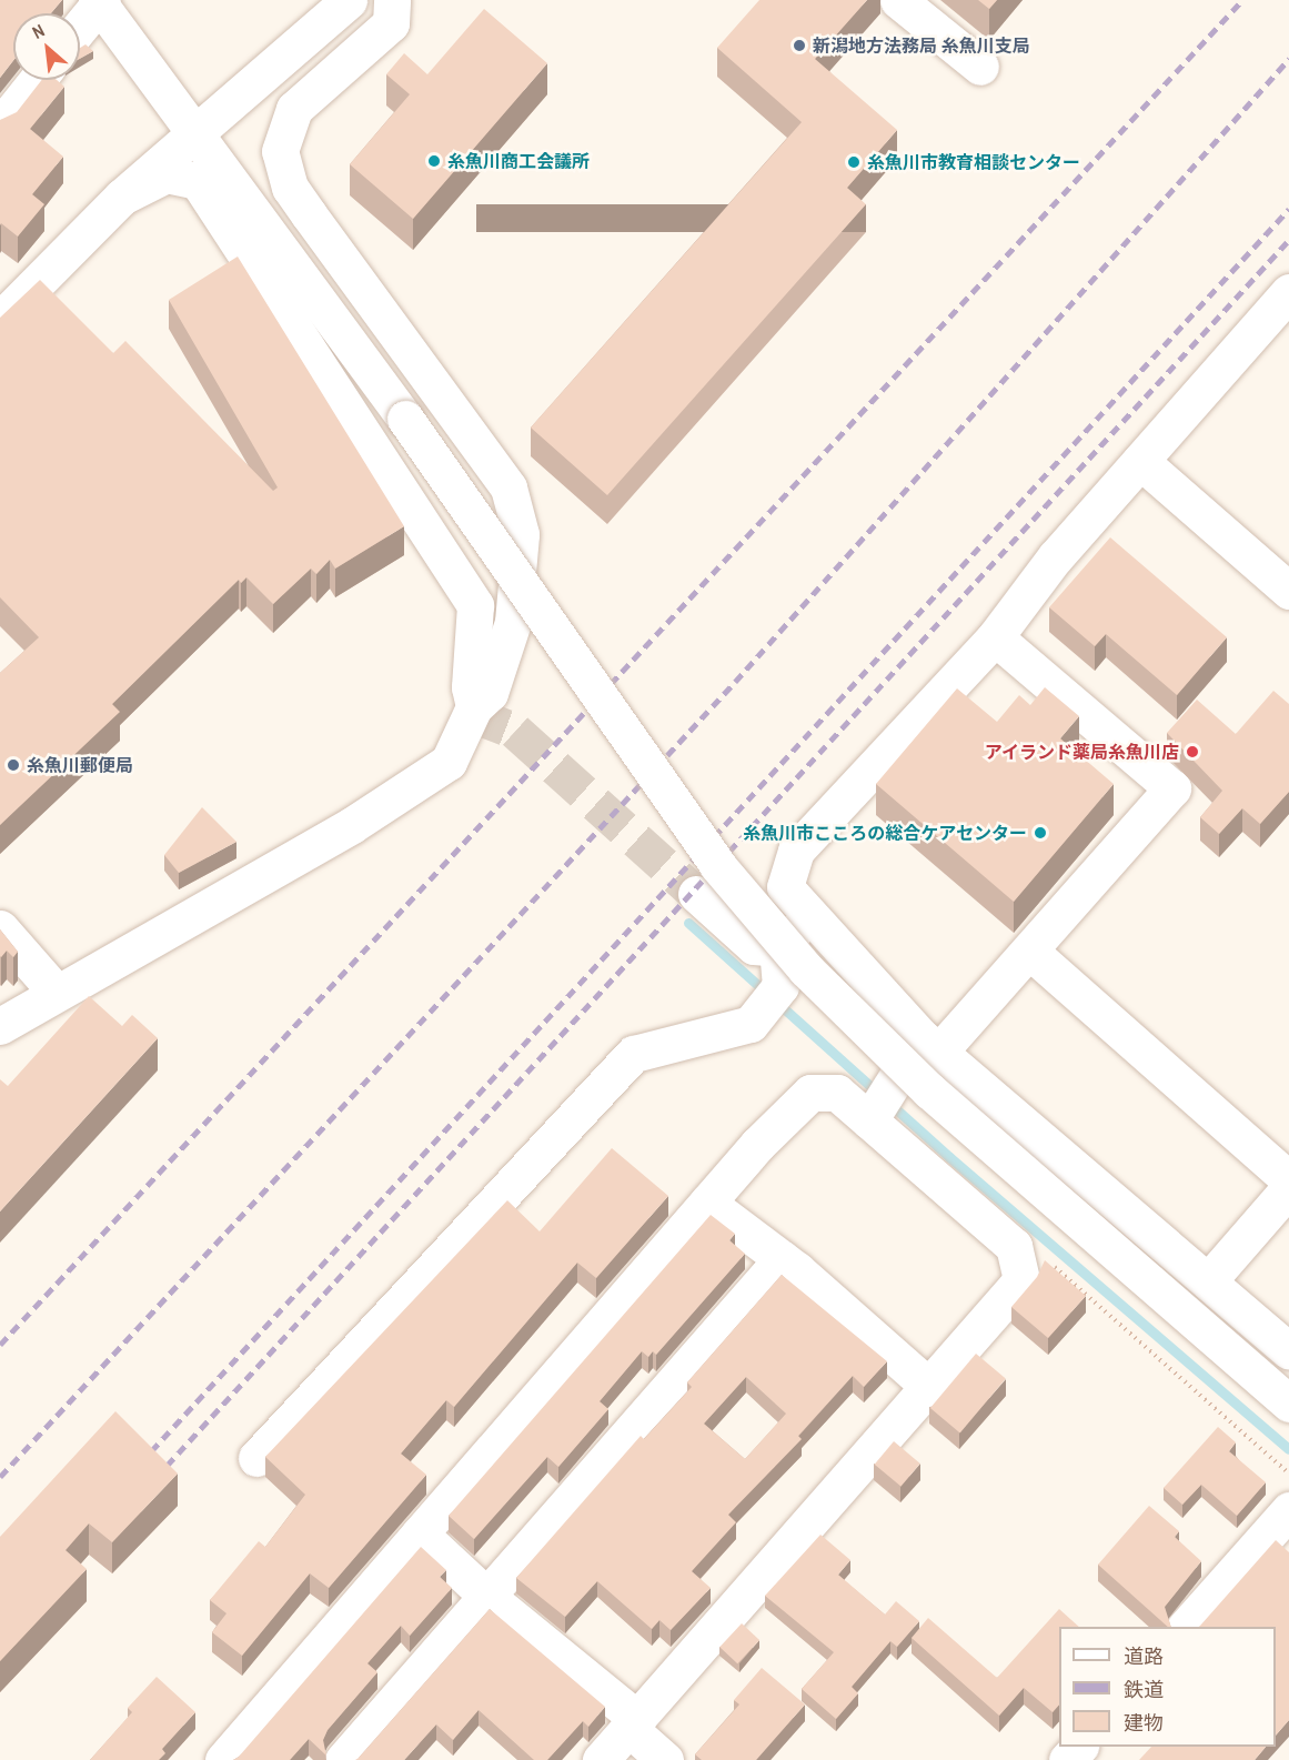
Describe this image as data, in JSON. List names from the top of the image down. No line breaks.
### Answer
{"places":["新潟地方法務局 糸魚川支局","糸魚川商工会議所","糸魚川市教育相談センター","アイランド薬局糸魚川店","糸魚川郵便局","糸魚川市こころの総合ケアセンター"],"legend":["道路","鉄道","建物"],"north":"top left"}
